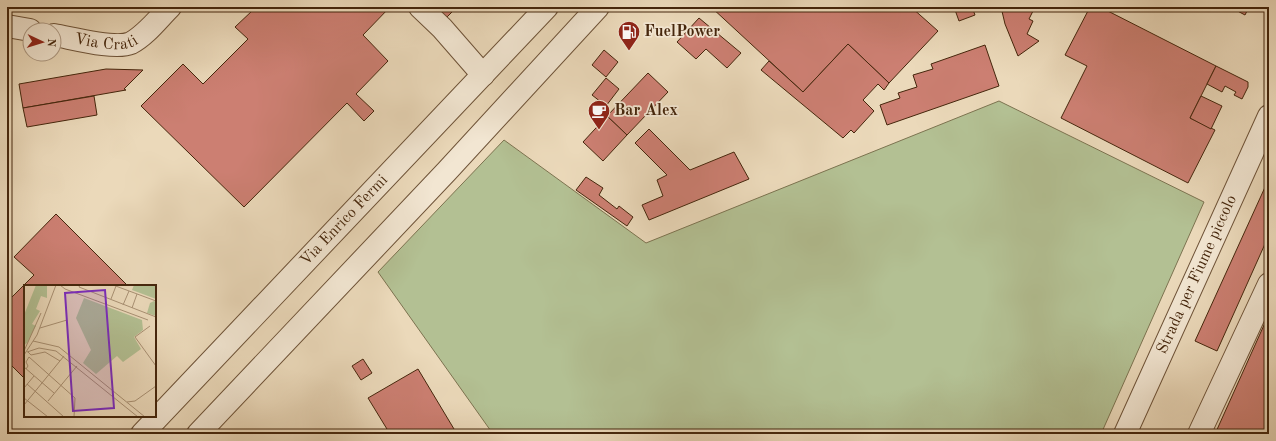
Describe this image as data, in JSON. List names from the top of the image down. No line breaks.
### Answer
{"streets":{"street":["Via Crati","Via Enrico Fermi","Strada per Fiume piccolo"]},"places":{"fuel station":["FuelPower"],"cafe":["Bar Alex"]},"north":"right"}
